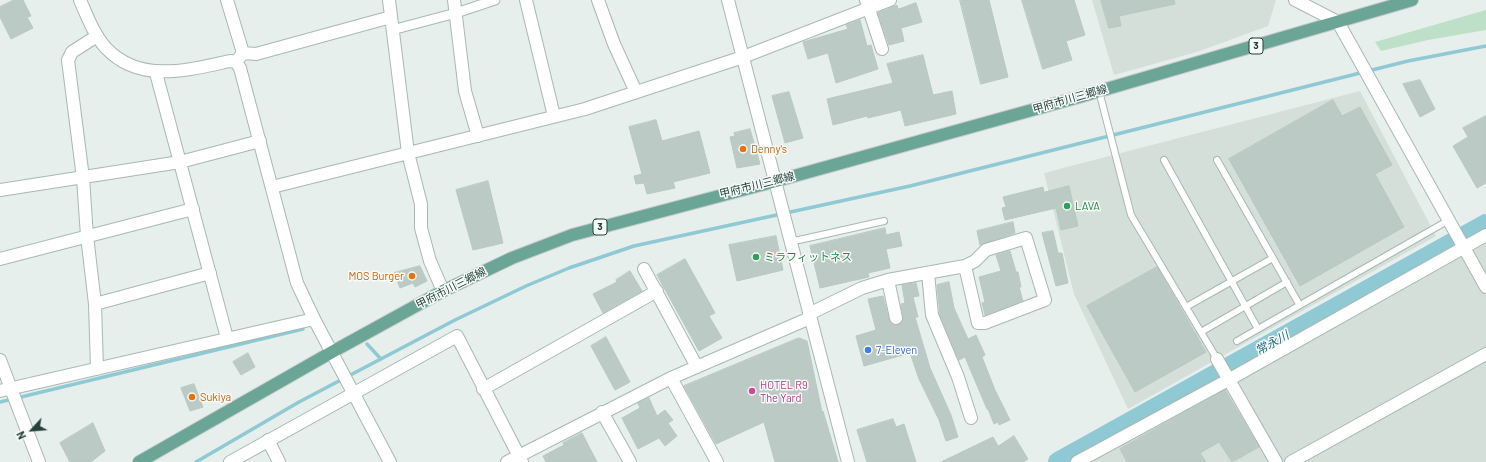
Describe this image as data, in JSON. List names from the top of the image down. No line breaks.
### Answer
{"streets":{"main road":["3","甲府市川三郷線"]},"water":["常永川"],"places":["Denny's","LAVA","ミラフィットネス","MOS Burger","7-Eleven","HOTEL R9 The Yard","Sukiya"],"north":"bottom left"}
